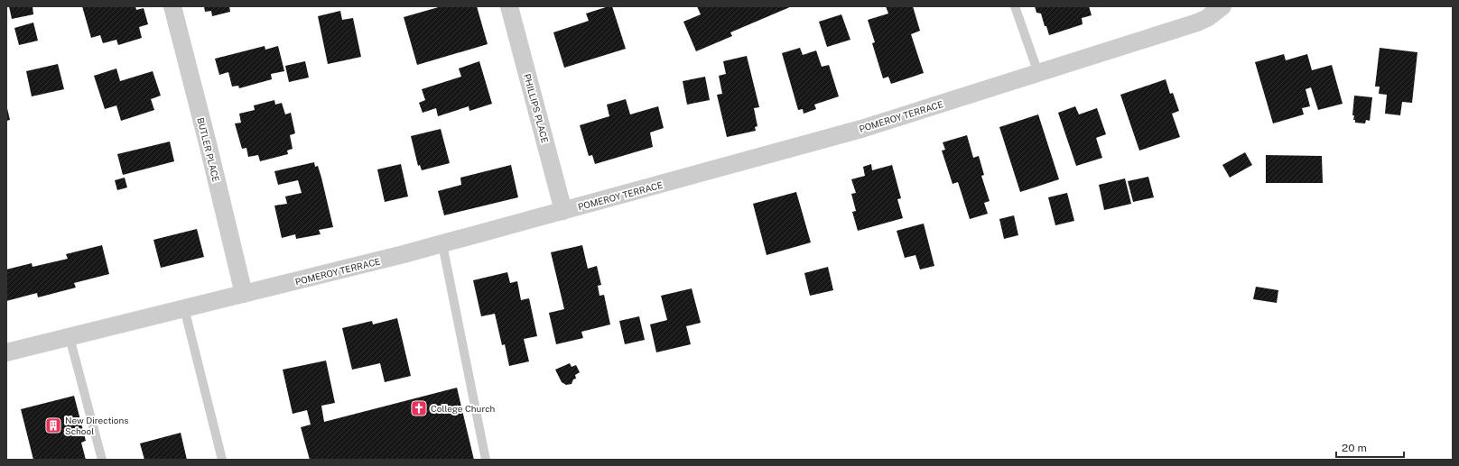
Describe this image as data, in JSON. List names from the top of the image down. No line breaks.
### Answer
{"streets":{"street":["PHILLIPS PLACE","POMEROY TERRACE","BUTLER PLACE"]},"crossings":[["PHILLIPS PLACE","POMEROY TERRACE"],["POMEROY TERRACE","BUTLER PLACE"]],"places":{"church":["College Church"],"building":["New Directions School"]},"scale_bar":"20 m"}
